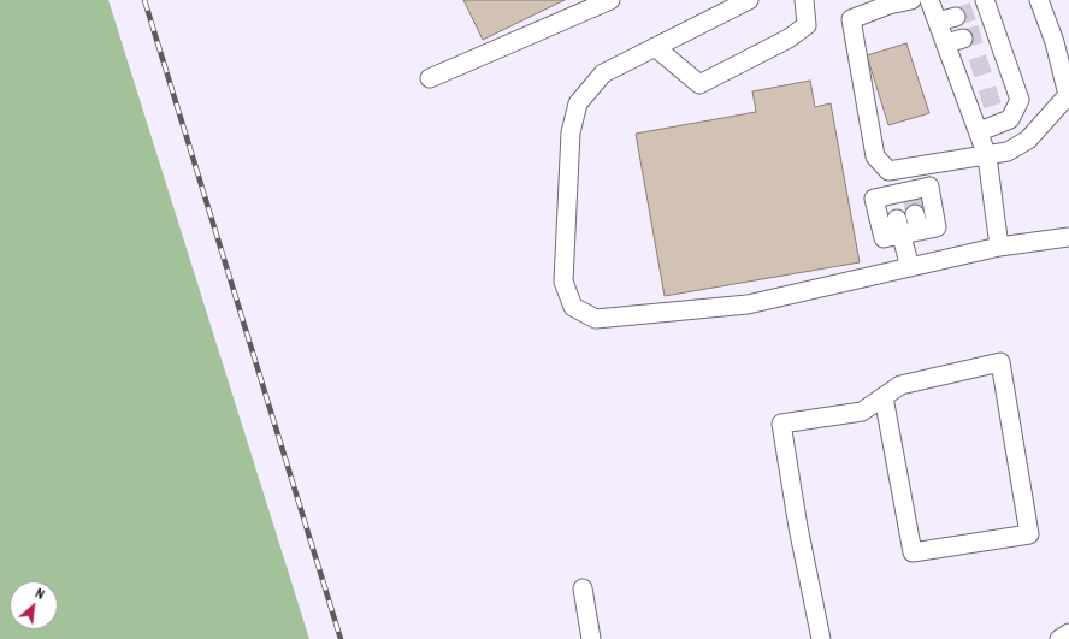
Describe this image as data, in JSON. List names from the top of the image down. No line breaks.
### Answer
{"north":"top right"}
